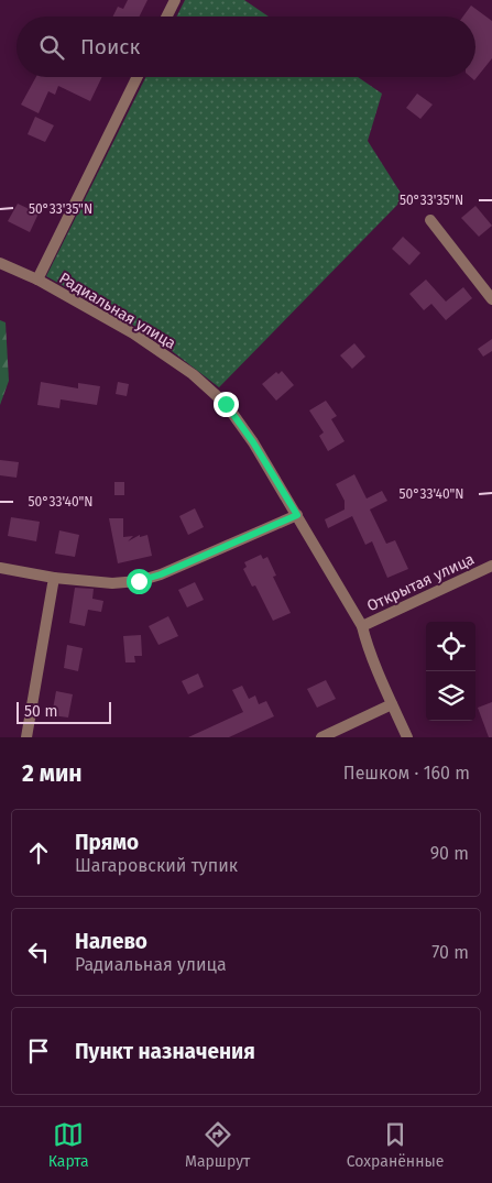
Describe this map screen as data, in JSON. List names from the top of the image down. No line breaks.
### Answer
{"streets":{"street":["Радиальная улица","Открытая улица"]},"crossings":[["Радиальная улица","Открытая улица"]],"scale_bar":"50 m","page":{"search":"Поиск","scale":"50 m","heading":["2 мин","Пешком · 160 m"],"list":[["Прямо","Шагаровский тупик","90 m"],["Налево","Радиальная улица","70 m"],"Пункт назначения"],"nav":["Карта","Маршрут","Сохранённые"]},"coordinates":["50°33'35\"N","50°33'40\"N"]}
